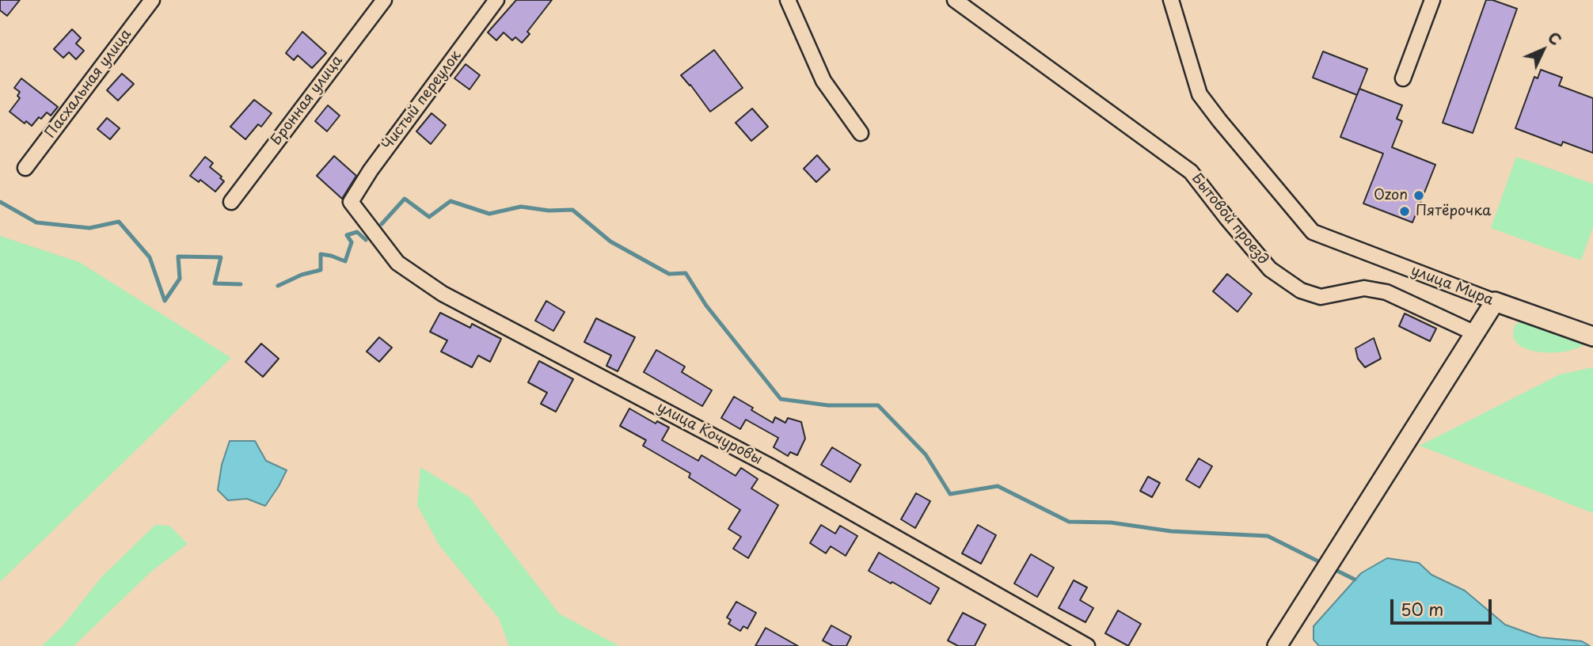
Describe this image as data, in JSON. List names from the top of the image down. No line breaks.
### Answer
{"streets":{"street":["Пасхальная улица","Бронная улица","Чистый переулок","Бытовой проезд","улица Мира","улица Кочуровы"]},"crossings":[["Чистый переулок","улица Кочуровы"]],"places":["Ozon","Пятёрочка"],"scale_bar":"50 m","north":"top right"}
